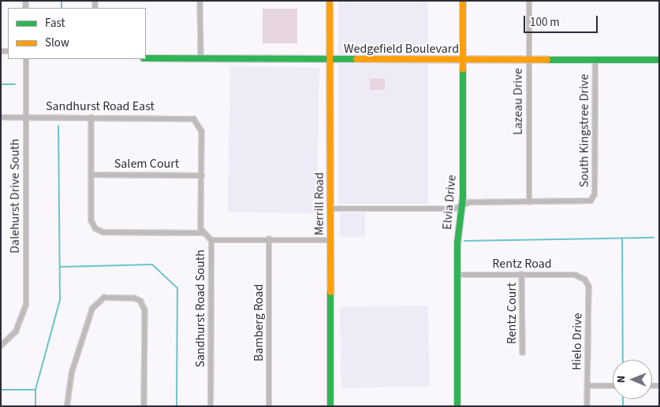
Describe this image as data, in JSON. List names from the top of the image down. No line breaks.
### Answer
{"streets":{"street":["Wedgefield Boulevard","Lazeau Drive","Sandhurst Road East","South Kingstree Drive","Salem Court","Dalehurst Drive South","Elvia Drive","Merrill Road","Rentz Road","Sandhurst Road South","Rentz Court","Bamberg Road","Hielo Drive"]},"crossings":[["Wedgefield Boulevard","Lazeau Drive"],["Wedgefield Boulevard","South Kingstree Drive"],["Wedgefield Boulevard","Elvia Drive"],["Wedgefield Boulevard","Merrill Road"],["Lazeau Drive","South Kingstree Drive"],["Sandhurst Road East","Dalehurst Drive South"],["Sandhurst Road East","Sandhurst Road South"],["Salem Court","Sandhurst Road South"],["Elvia Drive","Rentz Road"],["Rentz Road","Rentz Court"],["Rentz Road","Hielo Drive"]],"legend":["Fast","Slow"],"scale_bar":"100 m","north":"left"}
